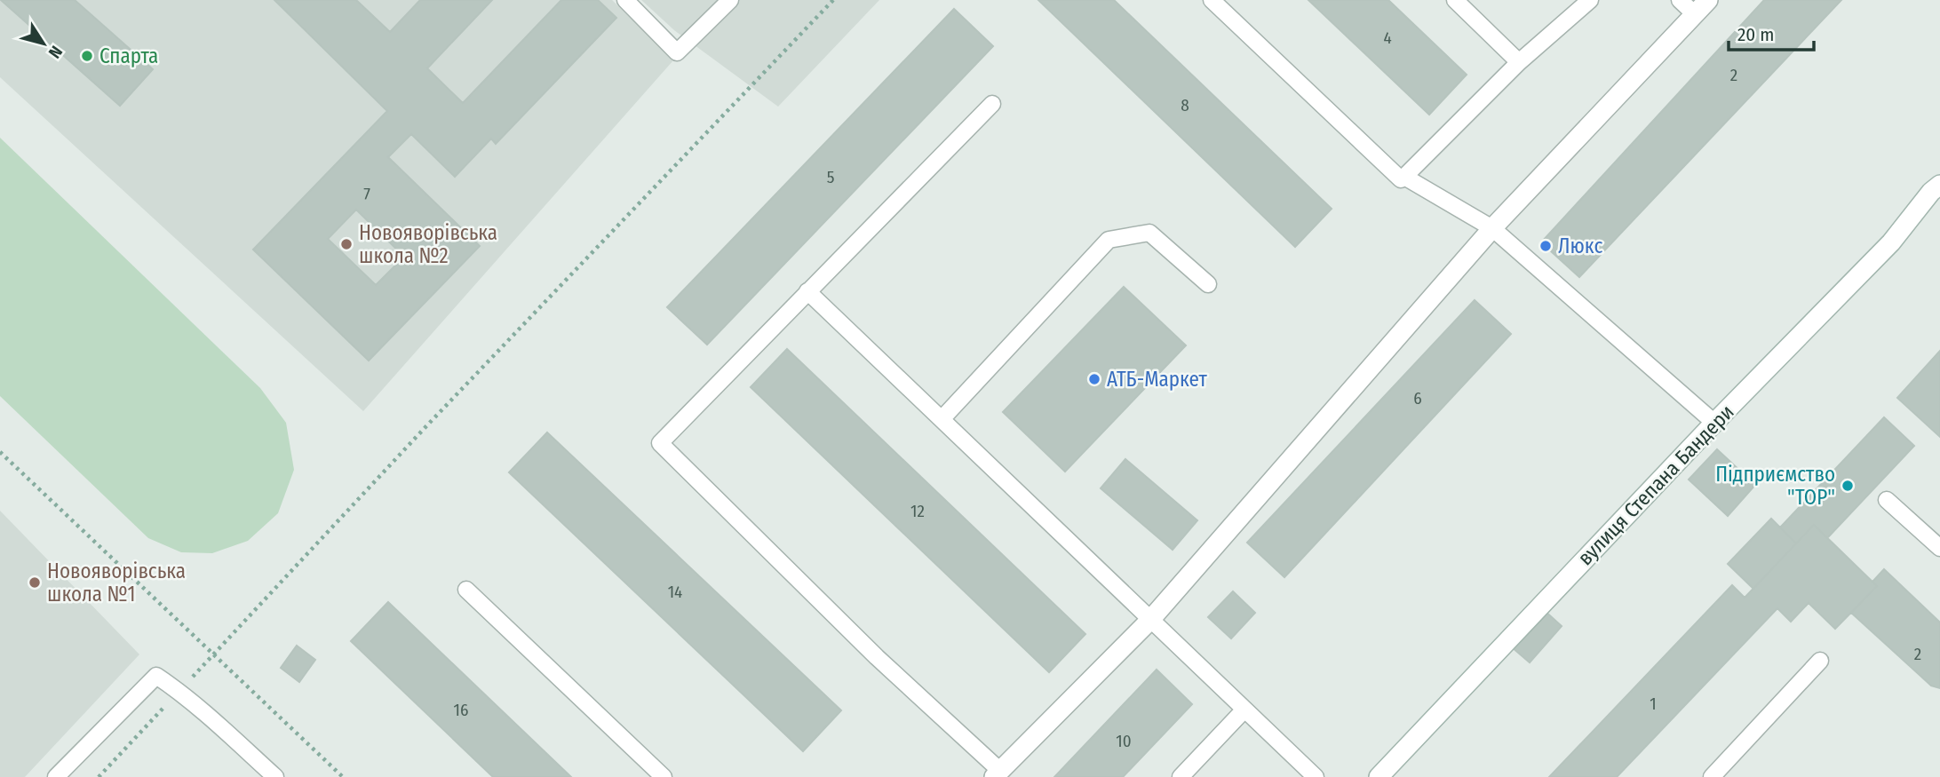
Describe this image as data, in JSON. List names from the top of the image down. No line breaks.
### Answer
{"streets":{"street":["вулиця Степана Бандери"]},"places":["Спарта","Новояворівська школа №2","Люкс","АТБ-Маркет","Підприємство \"ТОР\"","Новояворівська школа №1"],"house_numbers":["4","2","8","5","7","6","12","14","2","1","16","10"],"scale_bar":"20 m","north":"bottom right"}
